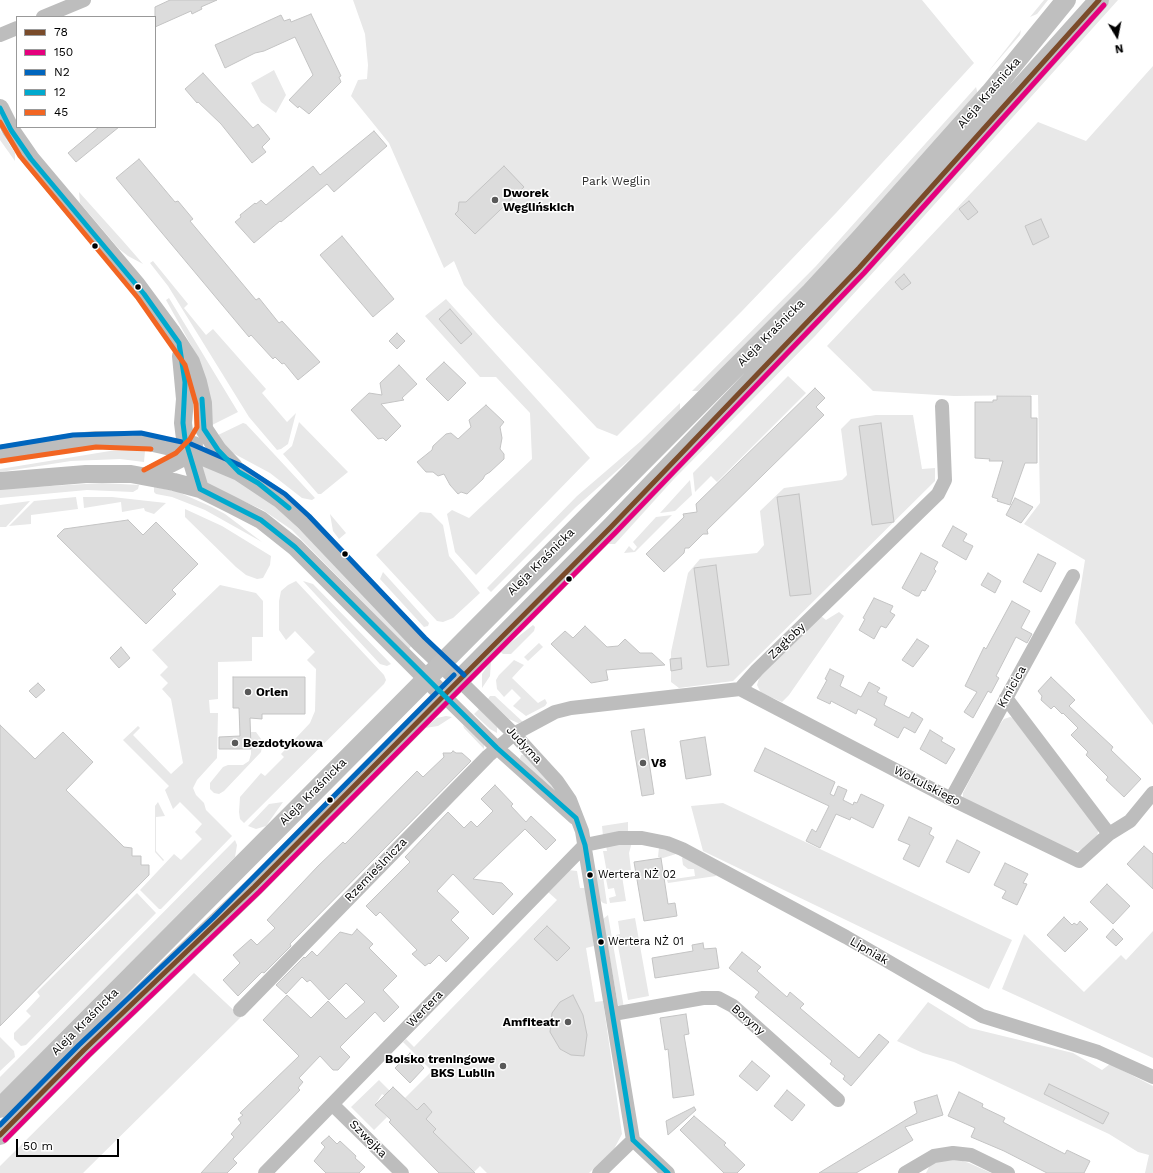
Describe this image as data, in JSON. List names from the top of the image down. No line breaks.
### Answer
{"streets":{"main road":["Aleja Kraśnicka"],"street":["Zagłoby","Kmicica","Judyma","Wokulskiego","Rzemieślnicza","Lipniak","Wertera","Boryny","Szwejka"]},"crossings":[["Aleja Kraśnicka","Judyma"],["Zagłoby","Wokulskiego"],["Kmicica","Wokulskiego"],["Judyma","Rzemieślnicza"],["Judyma","Lipniak"],["Judyma","Wertera"],["Judyma","Boryny"],["Lipniak","Wertera"],["Wertera","Szwejka"]],"parks":["Park Weglin"],"places":["Dworek Węglińskich","Orlen","Bezdotykowa","V8","Wertera NŻ 02","Wertera NŻ 01","Amfiteatr","Boisko treningowe BKS Lublin"],"lines":["transit line 78","transit line 150","transit line 12","transit line 45","transit line N2"],"legend":["78","150","N2","12","45"],"scale_bar":"50 m","north":"bottom"}
